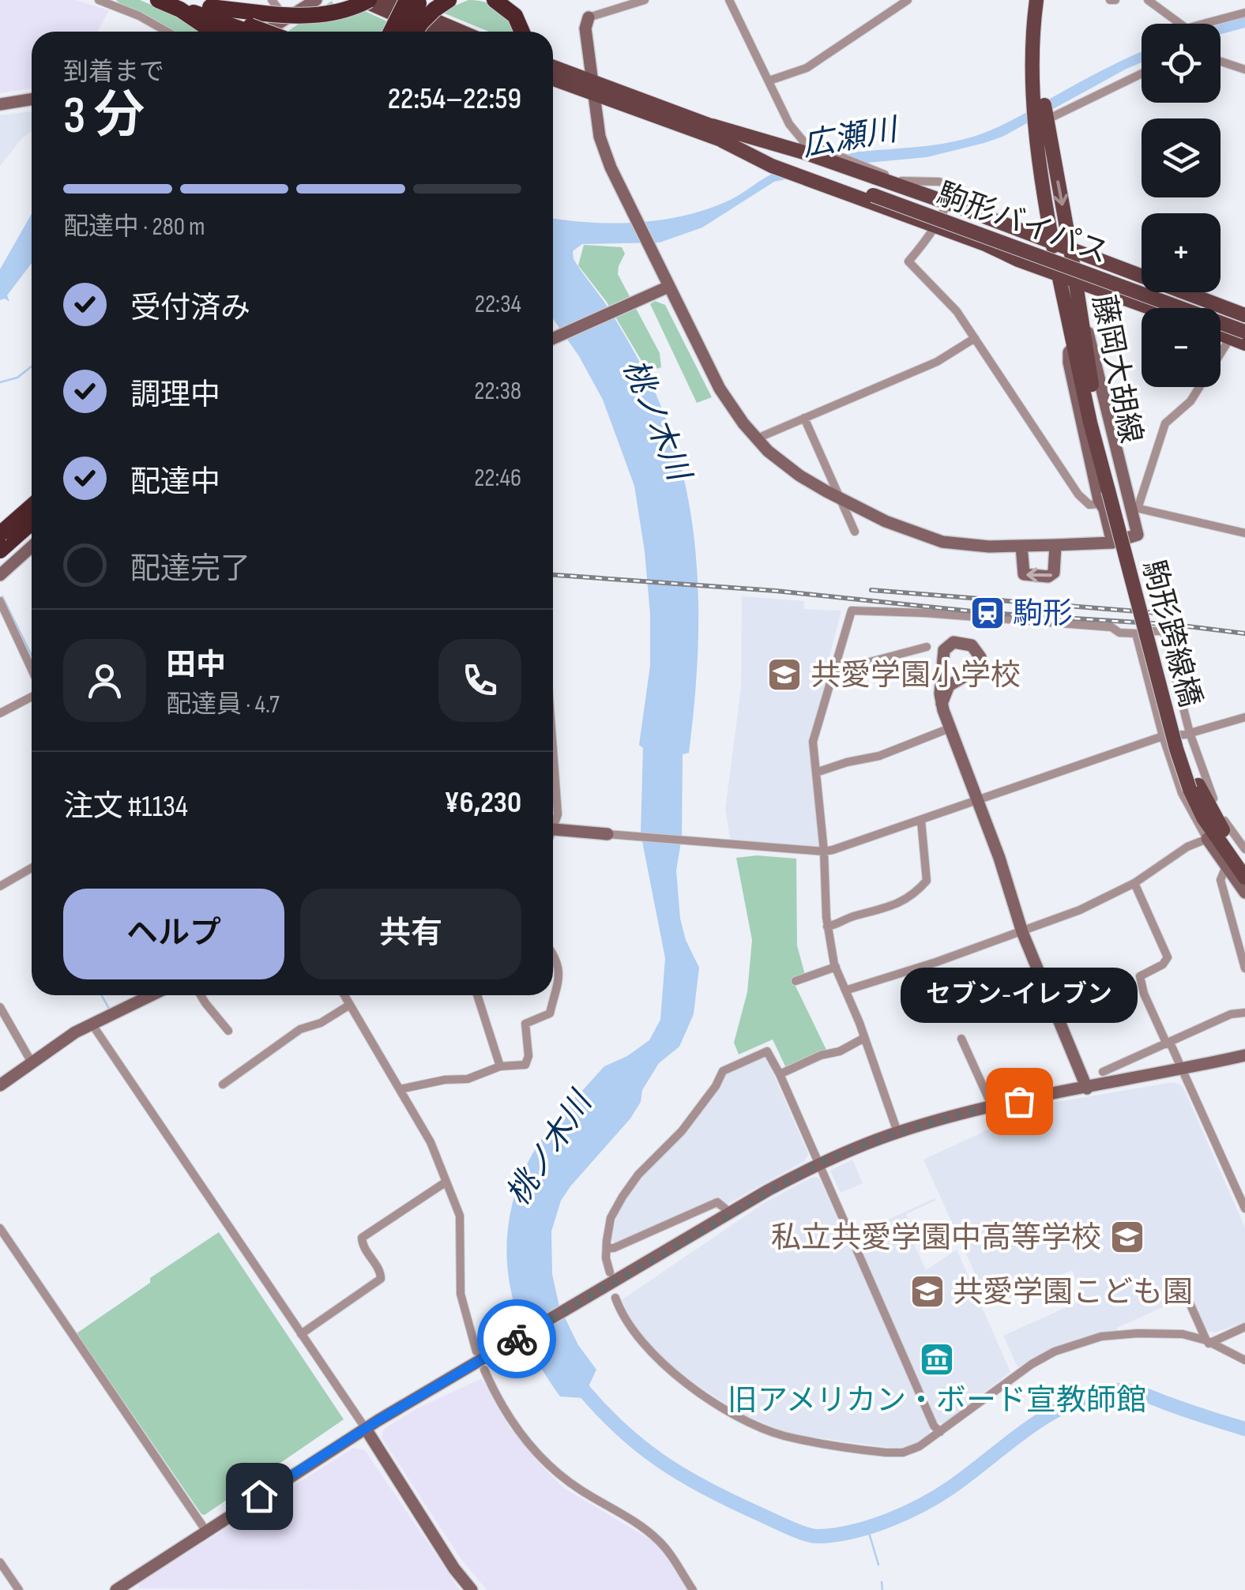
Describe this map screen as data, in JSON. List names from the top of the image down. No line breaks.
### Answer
{"streets":{"main road":["駒形バイパス","藤岡大胡線","駒形跨線橋"]},"crossings":[["藤岡大胡線","駒形跨線橋"]],"water":["広瀬川","桃ノ木川"],"places":{"station":["駒形"],"school or university":["共愛学園小学校","私立共愛学園中高等学校","共愛学園こども園"],"other":["セブン-イレブン"],"museum":["旧アメリカン・ボード宣教師館"]},"page":{"map_buttons":["+","−"],"heading":["3 分","到着まで","22:54–22:59"],"panel":["田中","配達員 · 4.7","注文 #1134","¥6,230"],"bar":"配達中 · 280 m","list":[["受付済み","22:34"],["調理中","22:38"],["配達中","22:46"],"配達完了"],"buttons":["ヘルプ","共有"],"bubble":"セブン-イレブン"}}
